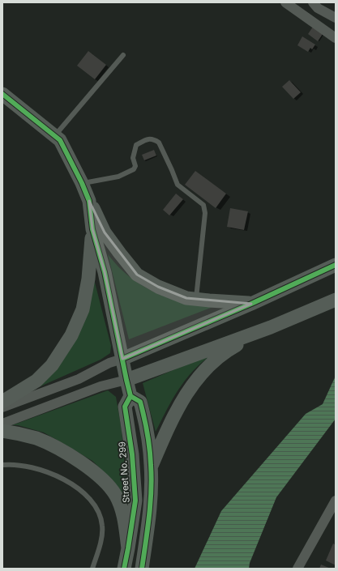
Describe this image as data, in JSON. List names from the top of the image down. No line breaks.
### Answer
{"streets":{"street":["Street No. 299"]}}
